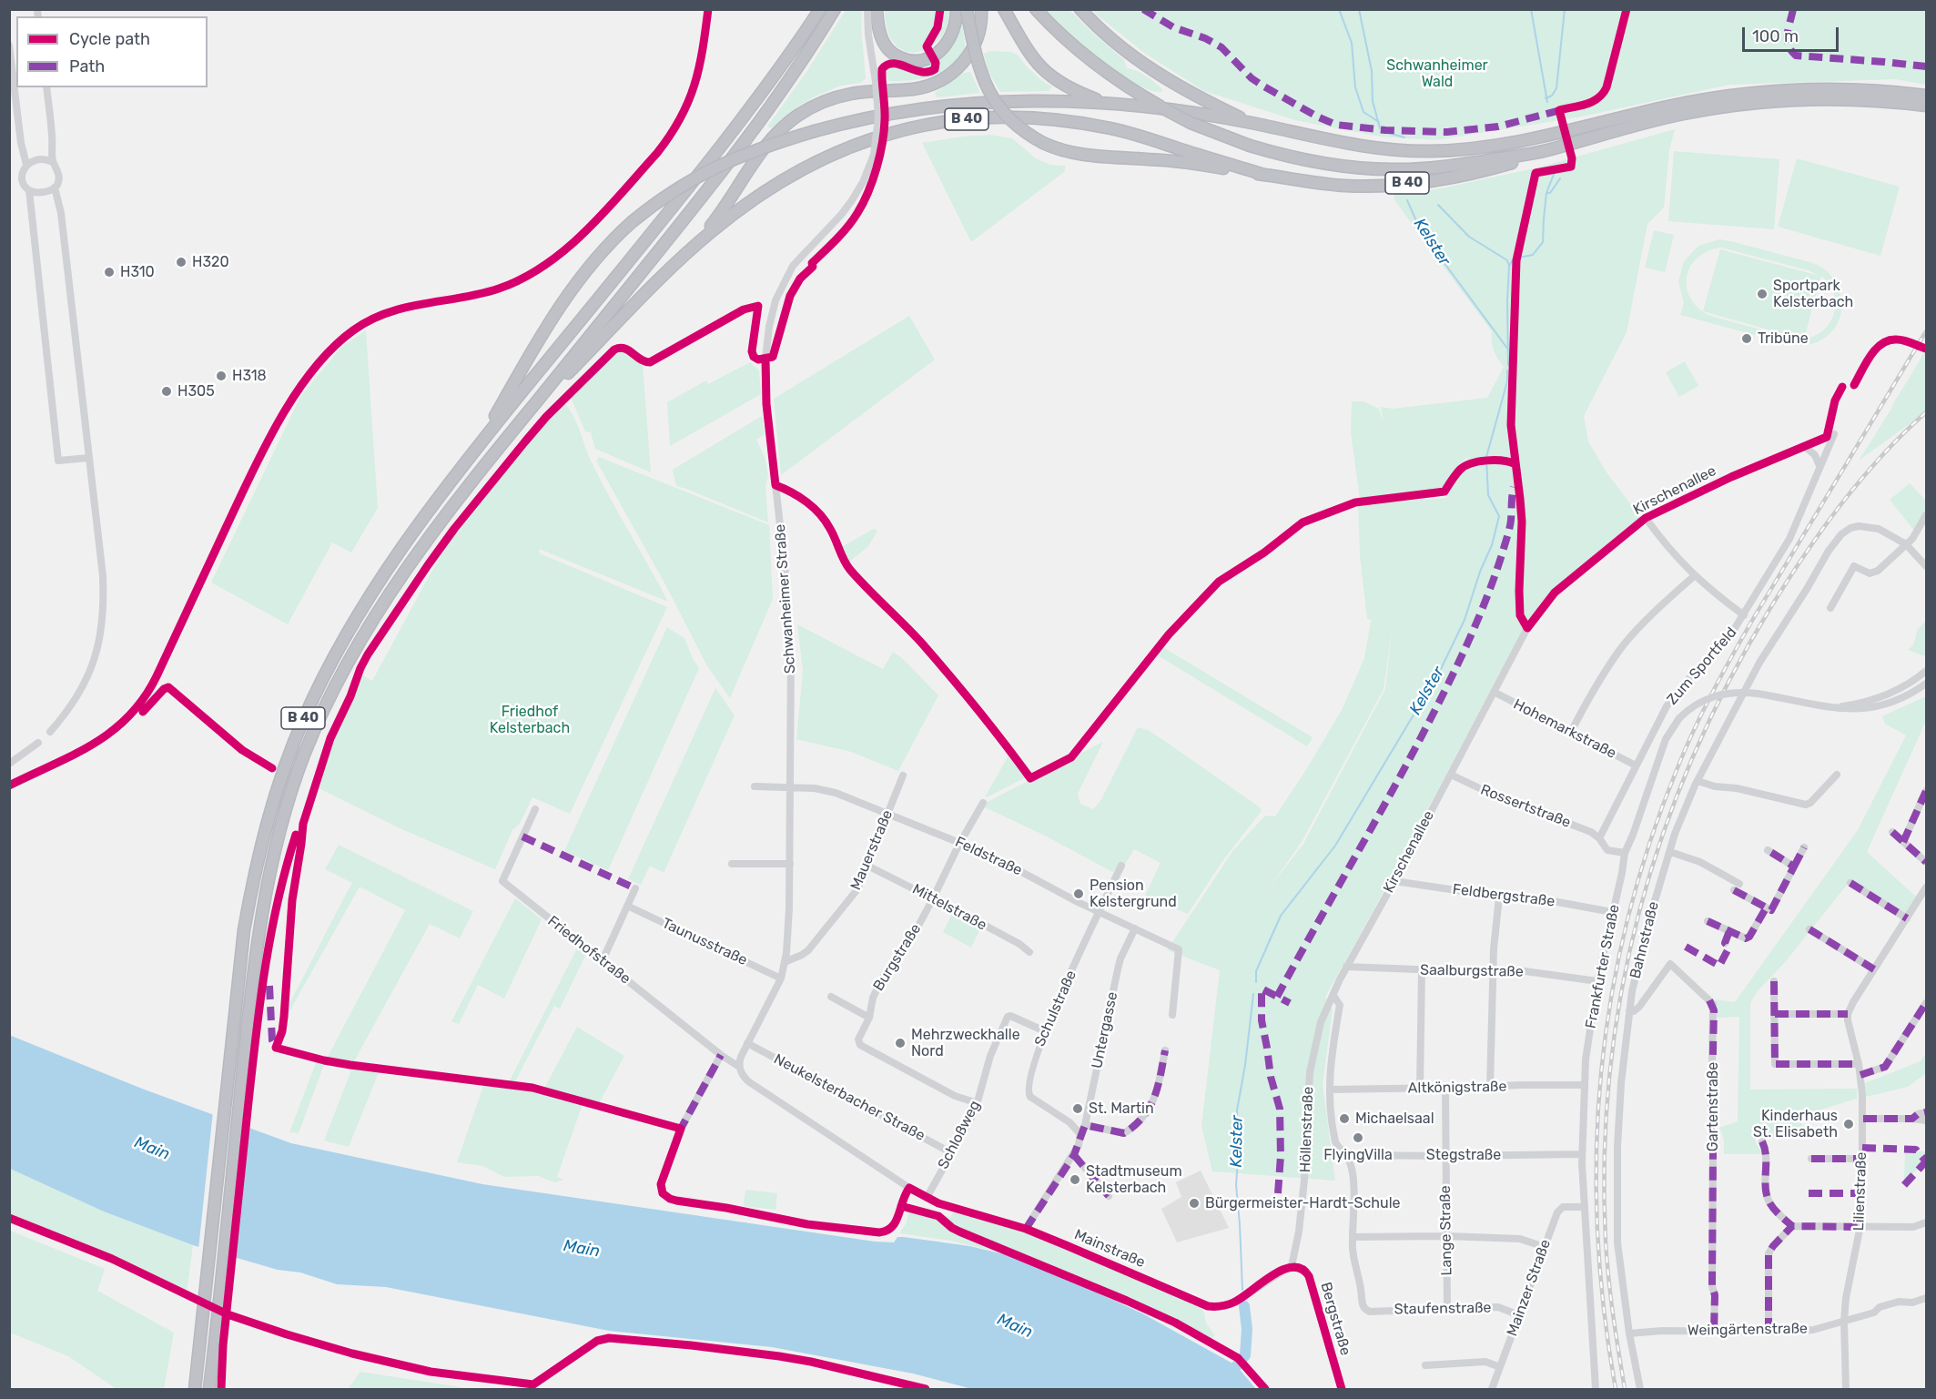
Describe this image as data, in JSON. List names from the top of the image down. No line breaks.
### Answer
{"streets":{"highway":["B 40"],"street":["Kirschenallee","Schwanheimer Straße","Zum Sportfeld","Hohemarkstraße","Rossertstraße","Mauerstraße","Feldstraße","Feldbergstraße","Mittelstraße","Bahnstraße","Taunusstraße","Friedhofstraße","Burgstraße","Frankfurter Straße","Saalburgstraße","Schulstraße","Untergasse","Altkönigstraße","Neukelsterbacher Straße","Gartenstraße","Höllenstraße","Schloßweg","Stegstraße","Lilienstraße","Lange Straße","Mainstraße","Mainzer Straße","Staufenstraße","Bergstraße","Weingärtenstraße"]},"crossings":[["Kirschenallee","Zum Sportfeld"],["Kirschenallee","Hohemarkstraße"],["Kirschenallee","Rossertstraße"],["Kirschenallee","Feldbergstraße"],["Kirschenallee","Saalburgstraße"],["Kirschenallee","Höllenstraße"],["Schwanheimer Straße","Mauerstraße"],["Schwanheimer Straße","Feldstraße"],["Schwanheimer Straße","Taunusstraße"],["Schwanheimer Straße","Friedhofstraße"],["Schwanheimer Straße","Neukelsterbacher Straße"],["Schwanheimer Straße","Mainstraße"],["Zum Sportfeld","Hohemarkstraße"],["Zum Sportfeld","Rossertstraße"],["Mauerstraße","Feldstraße"],["Mauerstraße","Mittelstraße"],["Feldstraße","Burgstraße"],["Feldstraße","Schulstraße"],["Feldstraße","Untergasse"],["Feldbergstraße","Frankfurter Straße"],["Mittelstraße","Burgstraße"],["Bahnstraße","Gartenstraße"],["Bahnstraße","Weingärtenstraße"],["Friedhofstraße","Mainstraße"],["Burgstraße","Schloßweg"],["Frankfurter Straße","Saalburgstraße"],["Frankfurter Straße","Altkönigstraße"],["Frankfurter Straße","Stegstraße"],["Frankfurter Straße","Mainzer Straße"],["Schulstraße","Untergasse"],["Schulstraße","Schloßweg"],["Untergasse","Mainstraße"],["Altkönigstraße","Lange Straße"],["Neukelsterbacher Straße","Schloßweg"],["Gartenstraße","Weingärtenstraße"],["Höllenstraße","Mainstraße"],["Höllenstraße","Bergstraße"],["Schloßweg","Mainstraße"],["Stegstraße","Lange Straße"],["Lilienstraße","Weingärtenstraße"],["Lange Straße","Staufenstraße"],["Mainstraße","Bergstraße"],["Mainzer Straße","Staufenstraße"]],"water":["Kelster","Main"],"parks":["Schwanheimer Wald","Friedhof Kelsterbach"],"places":["H320","H310","Sportpark Kelsterbach","Tribüne","H318","H305","Pension Kelstergrund","Mehrzweckhalle Nord","St. Martin","Michaelsaal","Kinderhaus St. Elisabeth","FlyingVilla","Stadtmuseum Kelsterbach","Bürgermeister-Hardt-Schule"],"legend":["Cycle path","Path"],"scale_bar":"100 m"}
